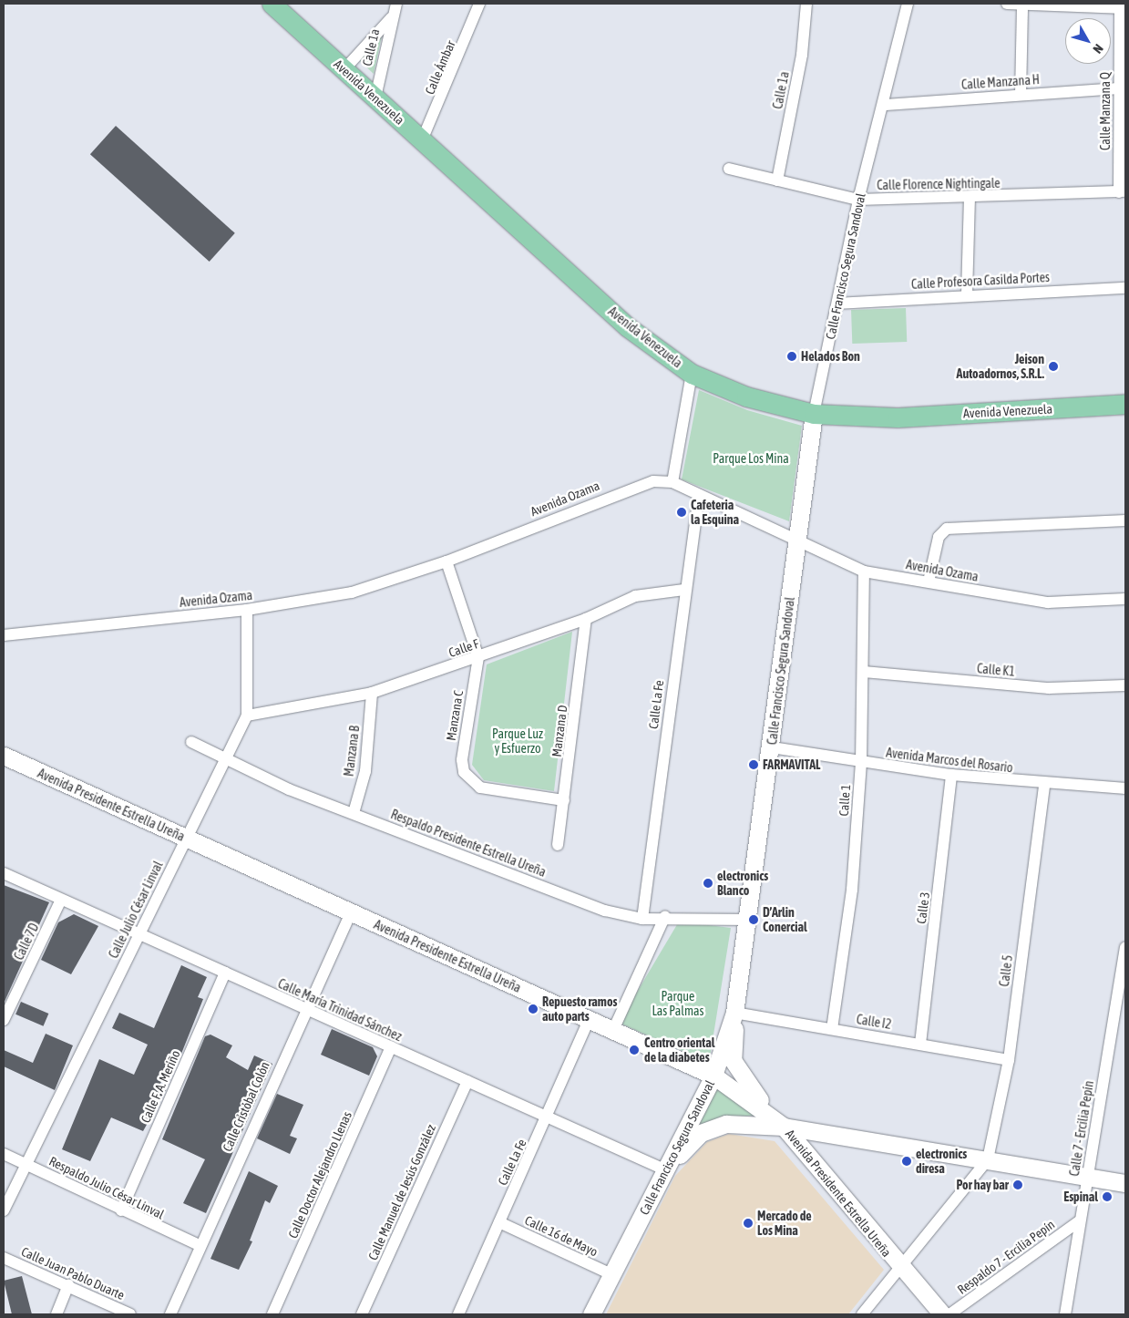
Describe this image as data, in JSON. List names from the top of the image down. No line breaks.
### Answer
{"streets":{"main road":["Avenida Venezuela","Calle Francisco Segura Sandoval","Avenida Presidente Estrella Ureña"],"street":["Calle 1a","Calle Ámbar","Calle Manzana H","Calle Manzana Q","Calle Florence Nightingale","Calle Profesora Casilda Portes","Avenida Ozama","Calle F","Calle K1","Calle La Fe","Manzana C","Manzana D","Manzana B","Avenida Marcos del Rosario","Calle 1","Respaldo Presidente Estrella Ureña","Calle 3","Calle Julio César Linval","Calle 7D","Calle 5","Calle María Trinidad Sánchez","Calle I2","Calle F. A. Meriño","Calle Cristóbal Colón","Calle 7 - Ercilia Pepín","Calle Doctor Alejandro Llenas","Respaldo Julio César Linval","Calle Manuel de Jesús González","Calle 16 de Mayo","Respaldo 7 - Ercilia Pepín","Calle Juan Pablo Duarte"]},"crossings":[["Calle 1a","Avenida Venezuela"],["Calle 1a","Calle Florence Nightingale"],["Calle Ámbar","Avenida Venezuela"],["Calle Manzana H","Calle Manzana Q"],["Calle Manzana H","Calle Francisco Segura Sandoval"],["Avenida Venezuela","Calle Francisco Segura Sandoval"],["Calle Manzana Q","Calle Florence Nightingale"],["Calle Florence Nightingale","Calle Francisco Segura Sandoval"],["Calle Francisco Segura Sandoval","Calle Profesora Casilda Portes"],["Calle Francisco Segura Sandoval","Avenida Ozama"],["Calle Francisco Segura Sandoval","Avenida Marcos del Rosario"],["Calle Francisco Segura Sandoval","Avenida Presidente Estrella Ureña"],["Calle Francisco Segura Sandoval","Respaldo Presidente Estrella Ureña"],["Calle Francisco Segura Sandoval","Calle María Trinidad Sánchez"],["Calle Francisco Segura Sandoval","Calle I2"],["Calle Francisco Segura Sandoval","Calle 16 de Mayo"],["Avenida Ozama","Calle La Fe"],["Avenida Ozama","Manzana C"],["Avenida Ozama","Calle 1"],["Avenida Ozama","Calle Julio César Linval"],["Calle F","Calle La Fe"],["Calle F","Manzana C"],["Calle F","Manzana D"],["Calle F","Manzana B"],["Calle F","Calle Julio César Linval"],["Calle K1","Calle 1"],["Calle La Fe","Avenida Presidente Estrella Ureña"],["Calle La Fe","Respaldo Presidente Estrella Ureña"],["Calle La Fe","Calle María Trinidad Sánchez"],["Calle La Fe","Calle 16 de Mayo"],["Manzana C","Manzana D"],["Manzana B","Respaldo Presidente Estrella Ureña"],["Avenida Marcos del Rosario","Calle 1"],["Avenida Marcos del Rosario","Calle 3"],["Avenida Marcos del Rosario","Calle 5"],["Calle 1","Calle I2"],["Avenida Presidente Estrella Ureña","Calle Julio César Linval"],["Avenida Presidente Estrella Ureña","Calle Cristóbal Colón"],["Respaldo Presidente Estrella Ureña","Calle Julio César Linval"],["Calle 3","Calle I2"],["Calle Julio César Linval","Calle María Trinidad Sánchez"],["Calle Julio César Linval","Respaldo Julio César Linval"],["Calle 7D","Calle María Trinidad Sánchez"],["Calle 5","Calle I2"],["Calle María Trinidad Sánchez","Calle F. A. Meriño"],["Calle María Trinidad Sánchez","Calle Cristóbal Colón"],["Calle María Trinidad Sánchez","Calle Doctor Alejandro Llenas"],["Calle María Trinidad Sánchez","Calle Manuel de Jesús González"],["Calle F. A. Meriño","Respaldo Julio César Linval"],["Calle Cristóbal Colón","Respaldo Julio César Linval"],["Calle 7 - Ercilia Pepín","Respaldo 7 - Ercilia Pepín"]],"parks":["Parque Los Mina","Parque Luz y Esfuerzo","Parque Las Palmas"],"places":["Helados Bon","Jeison Autoadornos, S.R.L.","Cafeteria la Esquina","FARMAVITAL","electronics Blanco","D’Arlin Conercial","Repuesto ramos auto parts","Centro oriental de la diabetes","electronics diresa","Por hay bar","Espinal","Mercado de Los Mina"],"north":"bottom right"}
